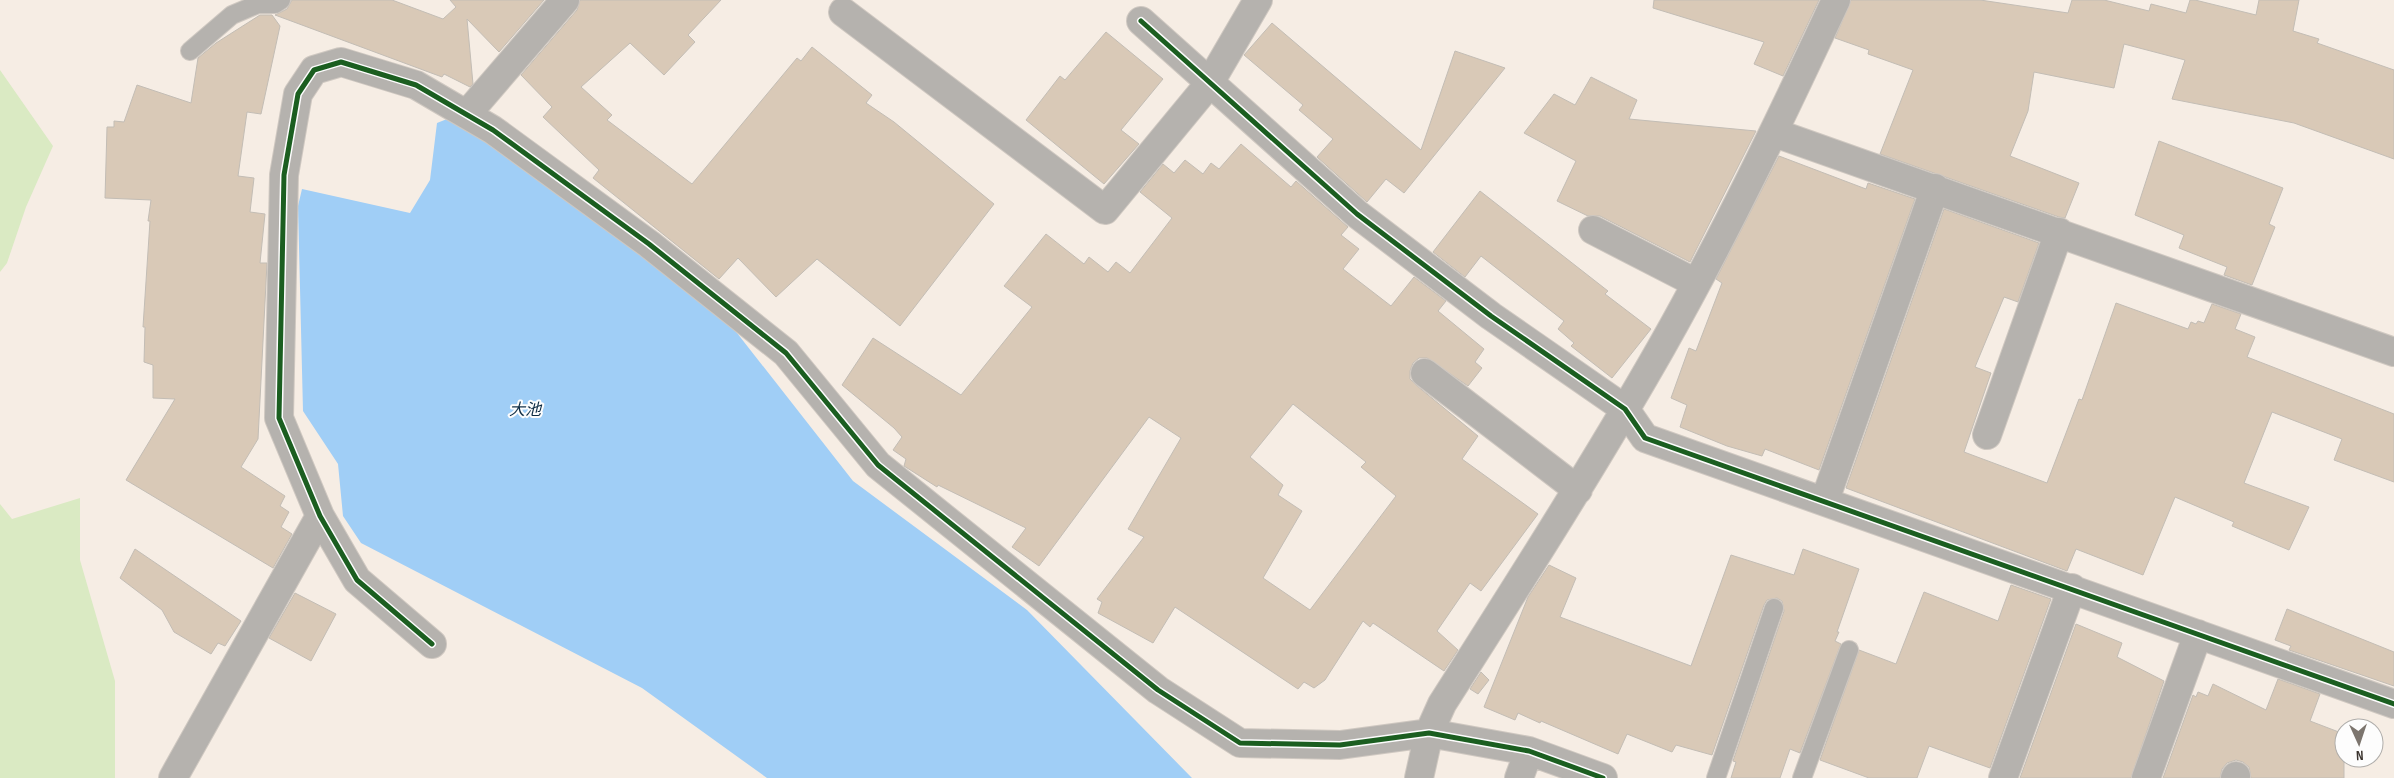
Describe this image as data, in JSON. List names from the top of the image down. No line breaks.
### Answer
{"water":["大池"],"north":"bottom"}
